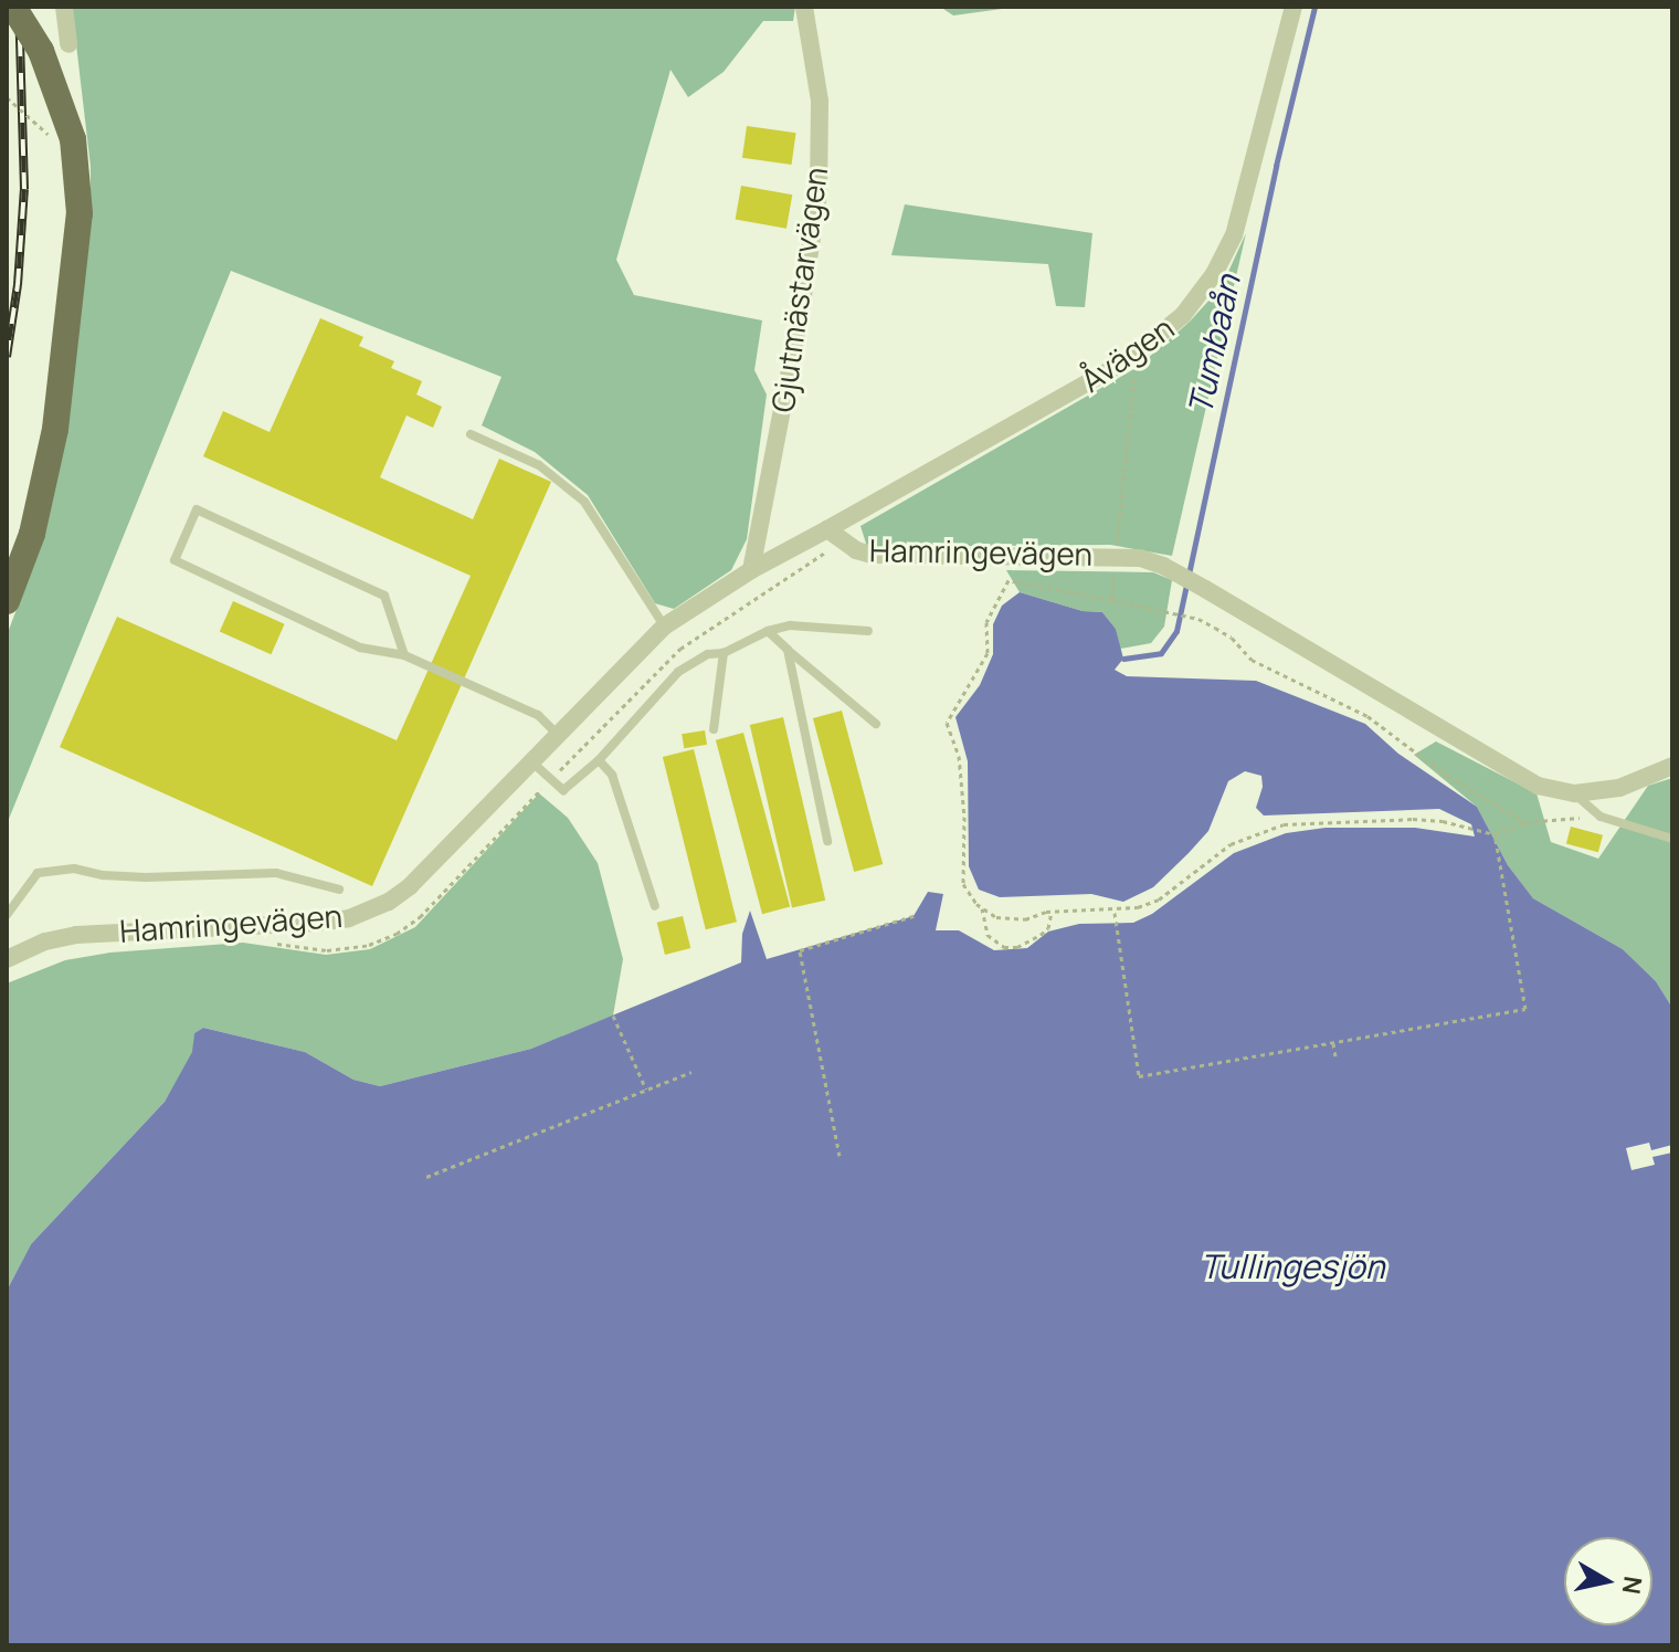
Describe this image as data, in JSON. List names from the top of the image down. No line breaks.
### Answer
{"streets":{"street":["Gjutmästarvägen","Åvägen","Hamringevägen"]},"crossings":[["Gjutmästarvägen","Hamringevägen"],["Åvägen","Hamringevägen"]],"water":["Tumbaån","Tullingesjön"],"north":"right"}
